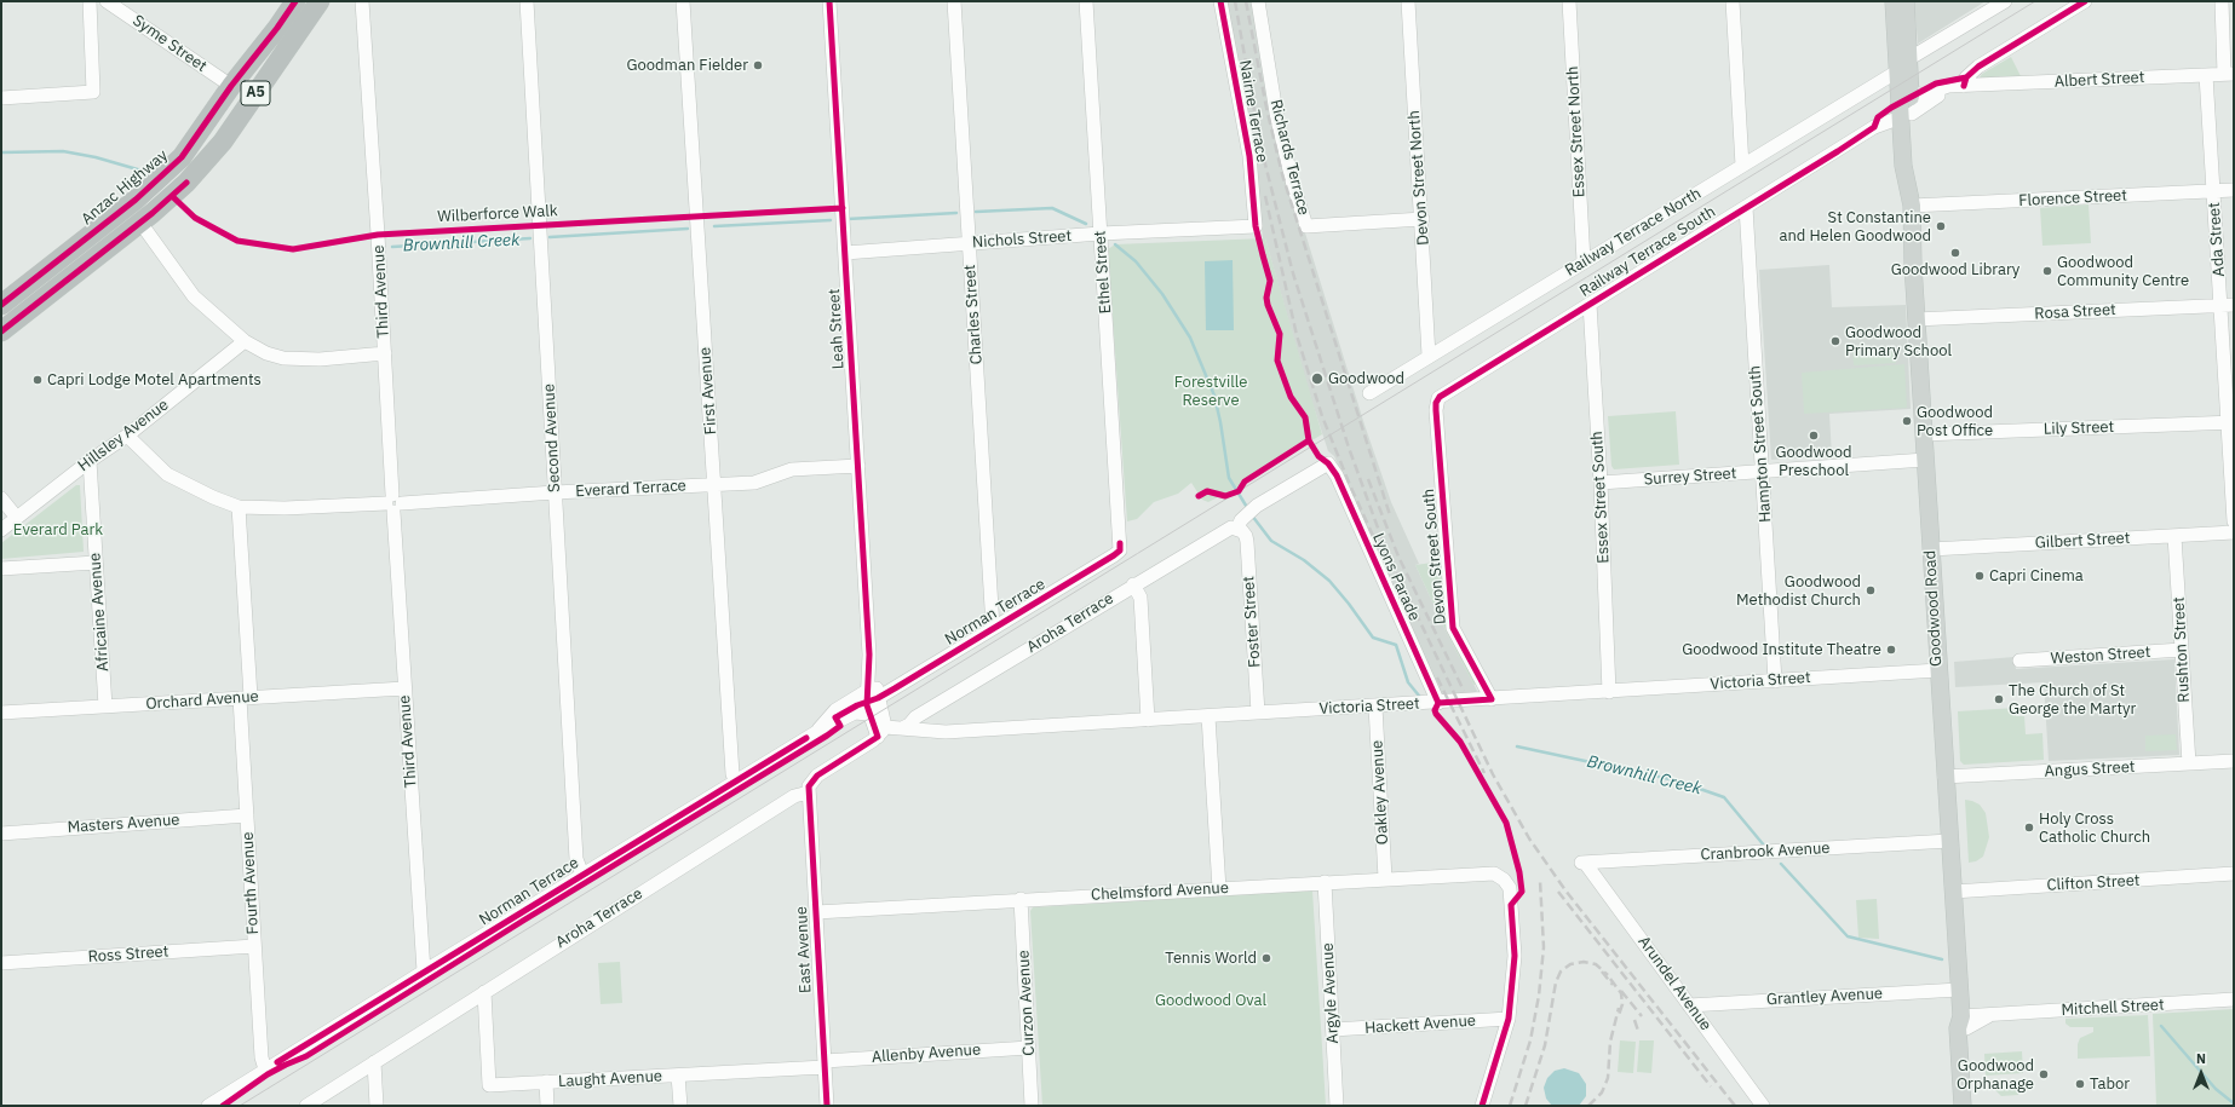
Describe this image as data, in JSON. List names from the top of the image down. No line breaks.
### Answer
{"streets":{"highway":["A5","Anzac Highway"],"main road":["Goodwood Road"],"street":["Syme Street","Albert Street","Nairne Terrace","Essex Street North","Richards Terrace","Devon Street North","Florence Street","Railway Terrace North","Nichols Street","Ada Street","Railway Terrace South","Ethel Street","Third Avenue","Rosa Street","Charles Street","Leah Street","First Avenue","Lily Street","Hillsley Avenue","Second Avenue","Hampton Street South","Surrey Street","Everard Terrace","Essex Street South","Gilbert Street","Devon Street South","Lyons Parade","Africaine Avenue","Norman Terrace","Foster Street","Aroha Terrace","Rushton Street","Weston Street","Victoria Street","Orchard Avenue","Angus Street","Oakley Avenue","Masters Avenue","Cranbrook Avenue","Fourth Avenue","Clifton Street","Chelmsford Avenue","East Avenue","Ross Street","Arundel Avenue","Argyle Avenue","Grantley Avenue","Curzon Avenue","Mitchell Street","Hackett Avenue","Allenby Avenue","Laught Avenue"],"cycle path":["Wilberforce Walk"]},"crossings":[["Syme Street","Anzac Highway"],["Albert Street","Ada Street"],["Albert Street","Railway Terrace South"],["Albert Street","Goodwood Road"],["Nairne Terrace","Nichols Street"],["Essex Street North","Railway Terrace North"],["Richards Terrace","Devon Street North"],["Devon Street North","Railway Terrace North"],["Florence Street","Ada Street"],["Florence Street","Goodwood Road"],["Railway Terrace North","Goodwood Road"],["Nichols Street","Ethel Street"],["Nichols Street","Charles Street"],["Nichols Street","Leah Street"],["Ada Street","Rosa Street"],["Ada Street","Lily Street"],["Railway Terrace South","Hampton Street South"],["Railway Terrace South","Essex Street South"],["Railway Terrace South","Devon Street South"],["Railway Terrace South","Goodwood Road"],["Ethel Street","Norman Terrace"],["Third Avenue","Everard Terrace"],["Third Avenue","Norman Terrace"],["Third Avenue","Orchard Avenue"],["Rosa Street","Goodwood Road"],["Charles Street","Norman Terrace"],["Leah Street","Everard Terrace"],["Leah Street","Norman Terrace"],["Leah Street","Victoria Street"],["First Avenue","Everard Terrace"],["First Avenue","Norman Terrace"],["Lily Street","Goodwood Road"],["Hillsley Avenue","Everard Terrace"],["Hillsley Avenue","Africaine Avenue"],["Second Avenue","Everard Terrace"],["Second Avenue","Norman Terrace"],["Hampton Street South","Surrey Street"],["Hampton Street South","Victoria Street"],["Surrey Street","Essex Street South"],["Surrey Street","Goodwood Road"],["Everard Terrace","Fourth Avenue"],["Essex Street South","Victoria Street"],["Gilbert Street","Goodwood Road"],["Gilbert Street","Rushton Street"],["Devon Street South","Victoria Street"],["Lyons Parade","Foster Street"],["Lyons Parade","Aroha Terrace"],["Lyons Parade","Victoria Street"],["Goodwood Road","Victoria Street"],["Goodwood Road","Angus Street"],["Goodwood Road","Cranbrook Avenue"],["Goodwood Road","Clifton Street"],["Goodwood Road","Grantley Avenue"],["Goodwood Road","Mitchell Street"],["Africaine Avenue","Orchard Avenue"],["Norman Terrace","Fourth Avenue"],["Foster Street","Aroha Terrace"],["Foster Street","Victoria Street"],["Aroha Terrace","Victoria Street"],["Aroha Terrace","East Avenue"],["Aroha Terrace","Laught Avenue"],["Rushton Street","Weston Street"],["Rushton Street","Angus Street"],["Victoria Street","Oakley Avenue"],["Orchard Avenue","Fourth Avenue"],["Oakley Avenue","Chelmsford Avenue"],["Masters Avenue","Fourth Avenue"],["Cranbrook Avenue","Arundel Avenue"],["Fourth Avenue","Ross Street"],["Chelmsford Avenue","East Avenue"],["Chelmsford Avenue","Argyle Avenue"],["Chelmsford Avenue","Curzon Avenue"],["Chelmsford Avenue","Hackett Avenue"],["East Avenue","Allenby Avenue"],["East Avenue","Laught Avenue"],["Arundel Avenue","Grantley Avenue"],["Argyle Avenue","Hackett Avenue"],["Curzon Avenue","Allenby Avenue"],["Allenby Avenue","Laught Avenue"]],"water":["Brownhill Creek"],"parks":["Forestville Reserve","Everard Park","Goodwood Oval"],"places":["Goodman Fielder","St Constantine and Helen Goodwood","Goodwood Library","Goodwood Community Centre","Goodwood Primary School","Goodwood","Capri Lodge Motel Apartments","Goodwood Post Office","Goodwood Preschool","Capri Cinema","Goodwood Methodist Church","Goodwood Institute Theatre","The Church of St George the Martyr","Holy Cross Catholic Church","Tennis World","Goodwood Orphanage","Tabor"],"north":"top"}
